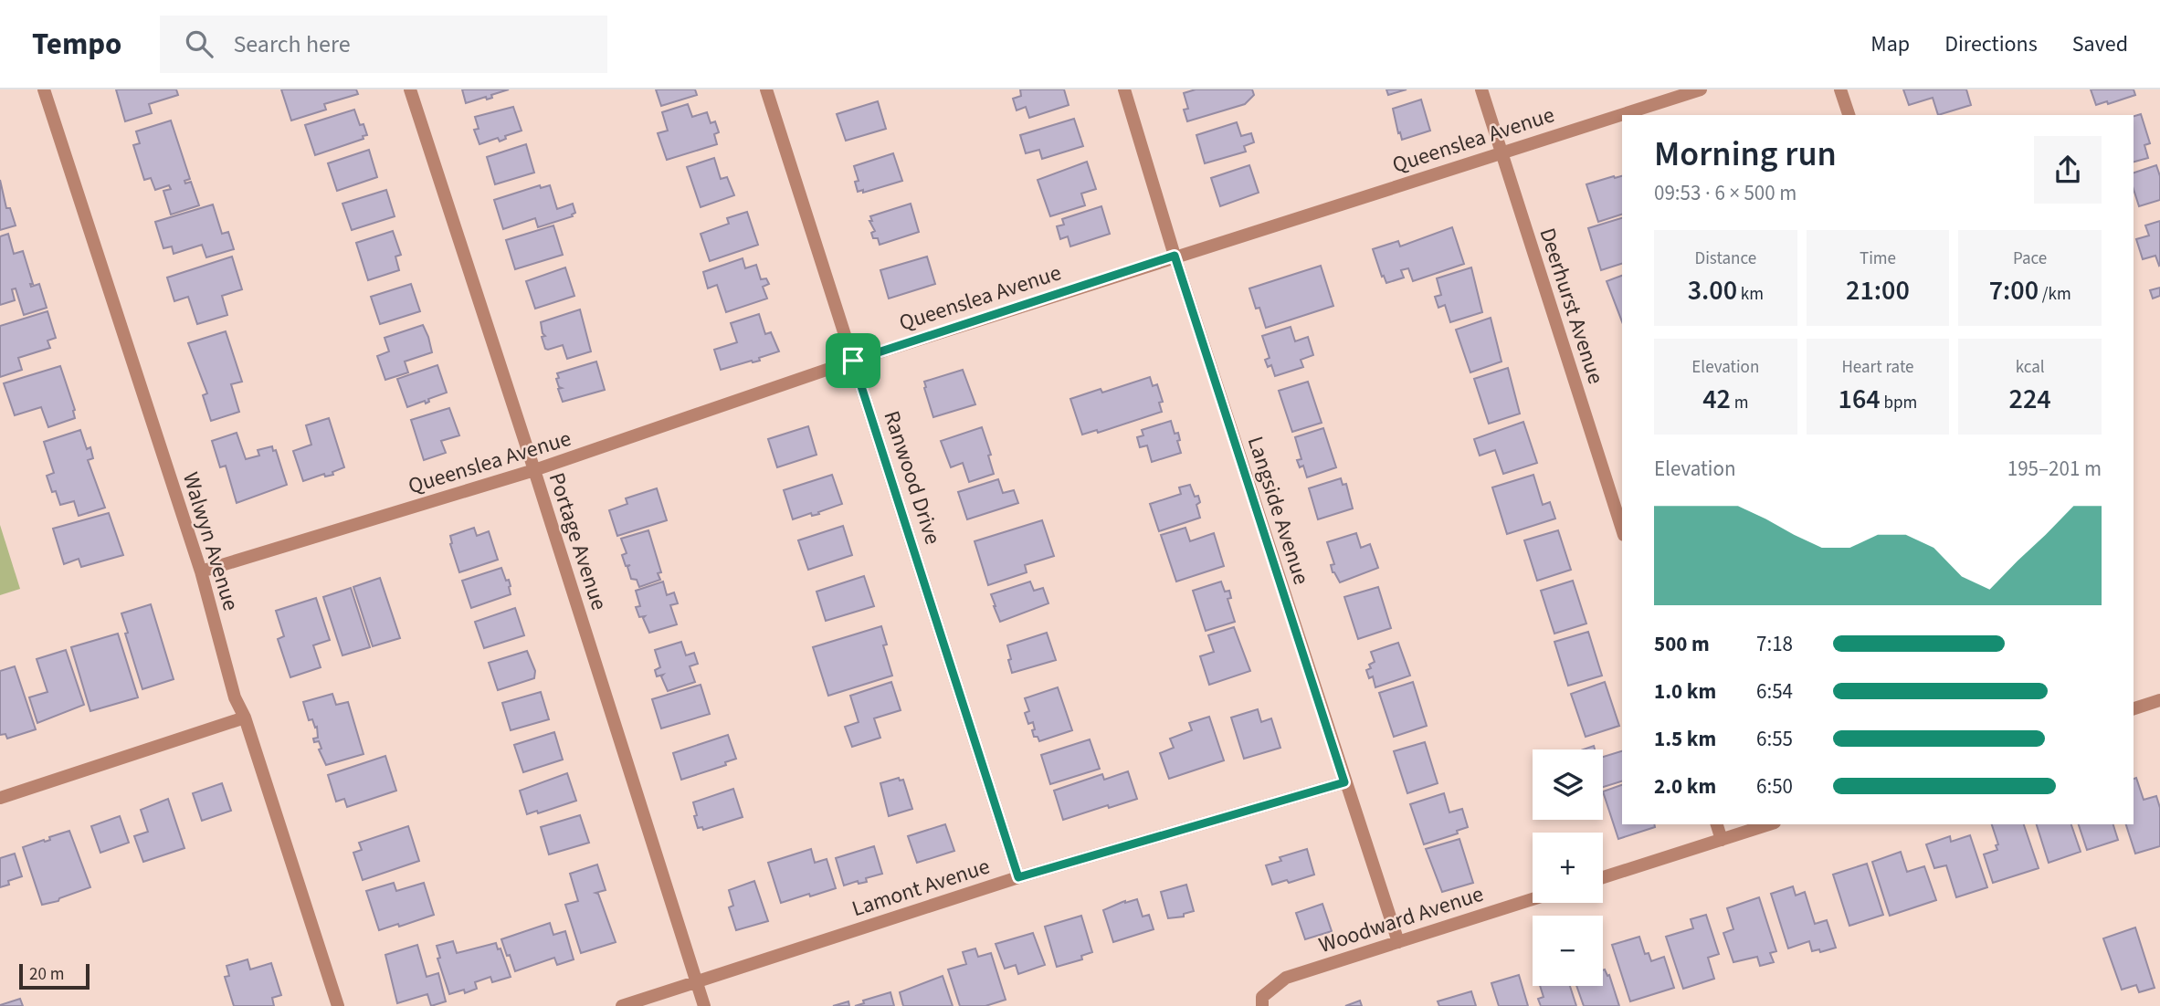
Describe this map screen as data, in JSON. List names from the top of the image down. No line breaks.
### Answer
{"streets":{"street":["Queenslea Avenue","Deerhurst Avenue","Ranwood Drive","Langside Avenue","Walwyn Avenue","Portage Avenue","Lamont Avenue","Woodward Avenue"]},"crossings":[["Queenslea Avenue","Deerhurst Avenue"],["Queenslea Avenue","Ranwood Drive"],["Queenslea Avenue","Langside Avenue"],["Queenslea Avenue","Walwyn Avenue"],["Queenslea Avenue","Portage Avenue"],["Ranwood Drive","Lamont Avenue"],["Langside Avenue","Lamont Avenue"],["Langside Avenue","Woodward Avenue"],["Portage Avenue","Lamont Avenue"]],"scale_bar":"20 m","page":{"header":"Tempo","search":"Search here","nav":["Map","Directions","Saved"],"heading":["Morning run","09:53 · 6 × 500 m"],"stats":[["Distance","3.00 km"],["Time","21:00"],["Pace","7:00 /km"],["Elevation","42 m"],["Heart rate","164 bpm"],["kcal","224"]],"chart":["Elevation","195–201 m"],"list":[{"name":"500 m","note":"7:18"},{"name":"1.0 km","note":"6:54"},{"name":"1.5 km","note":"6:55"},{"name":"2.0 km","note":"6:50"}],"map_buttons":["+","−"],"scale":"20 m"}}
